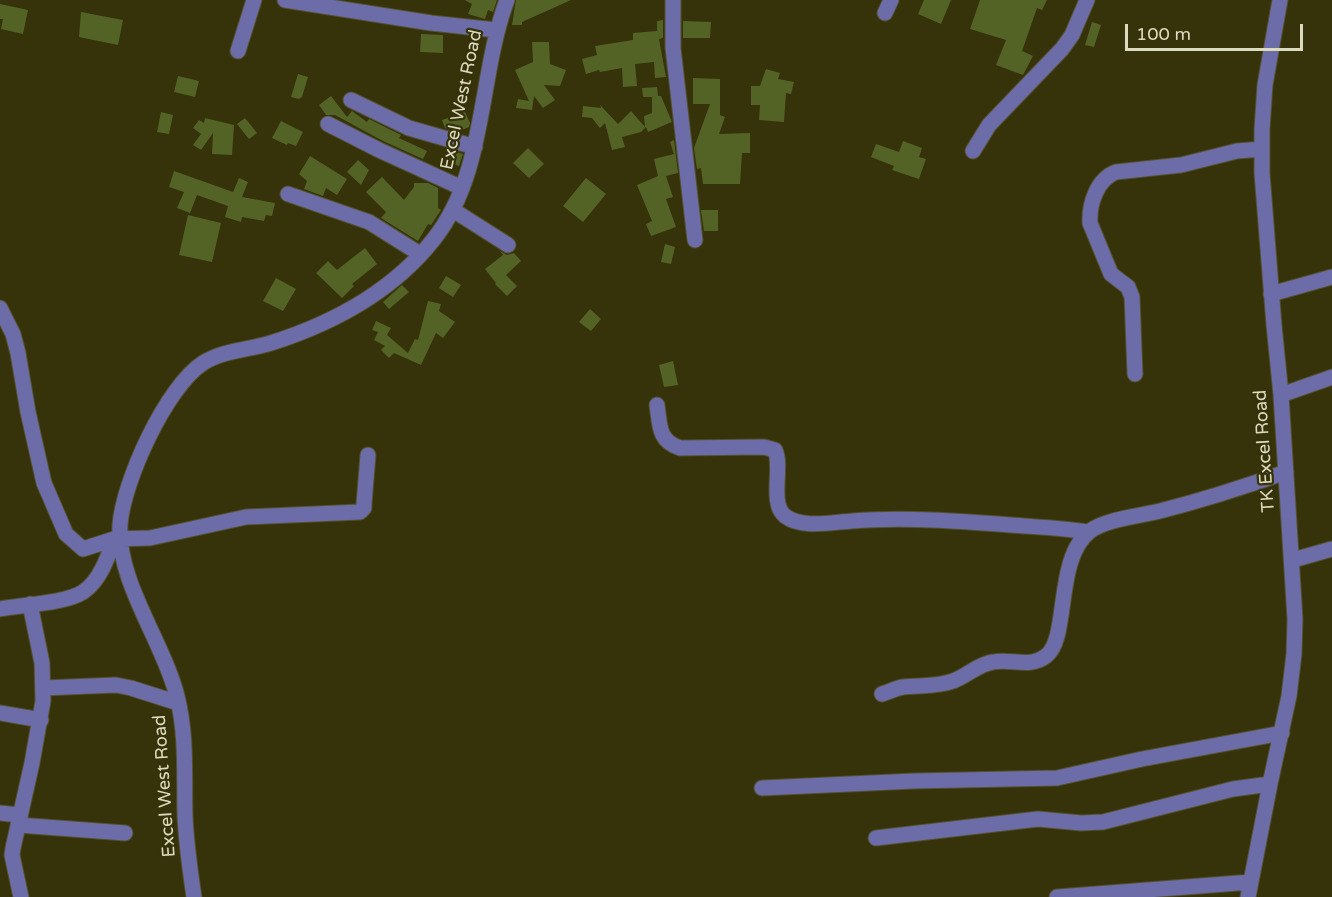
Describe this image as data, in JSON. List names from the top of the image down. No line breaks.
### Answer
{"streets":{"street":["Excel West Road","TK Excel Road"]},"scale_bar":"100 m"}
